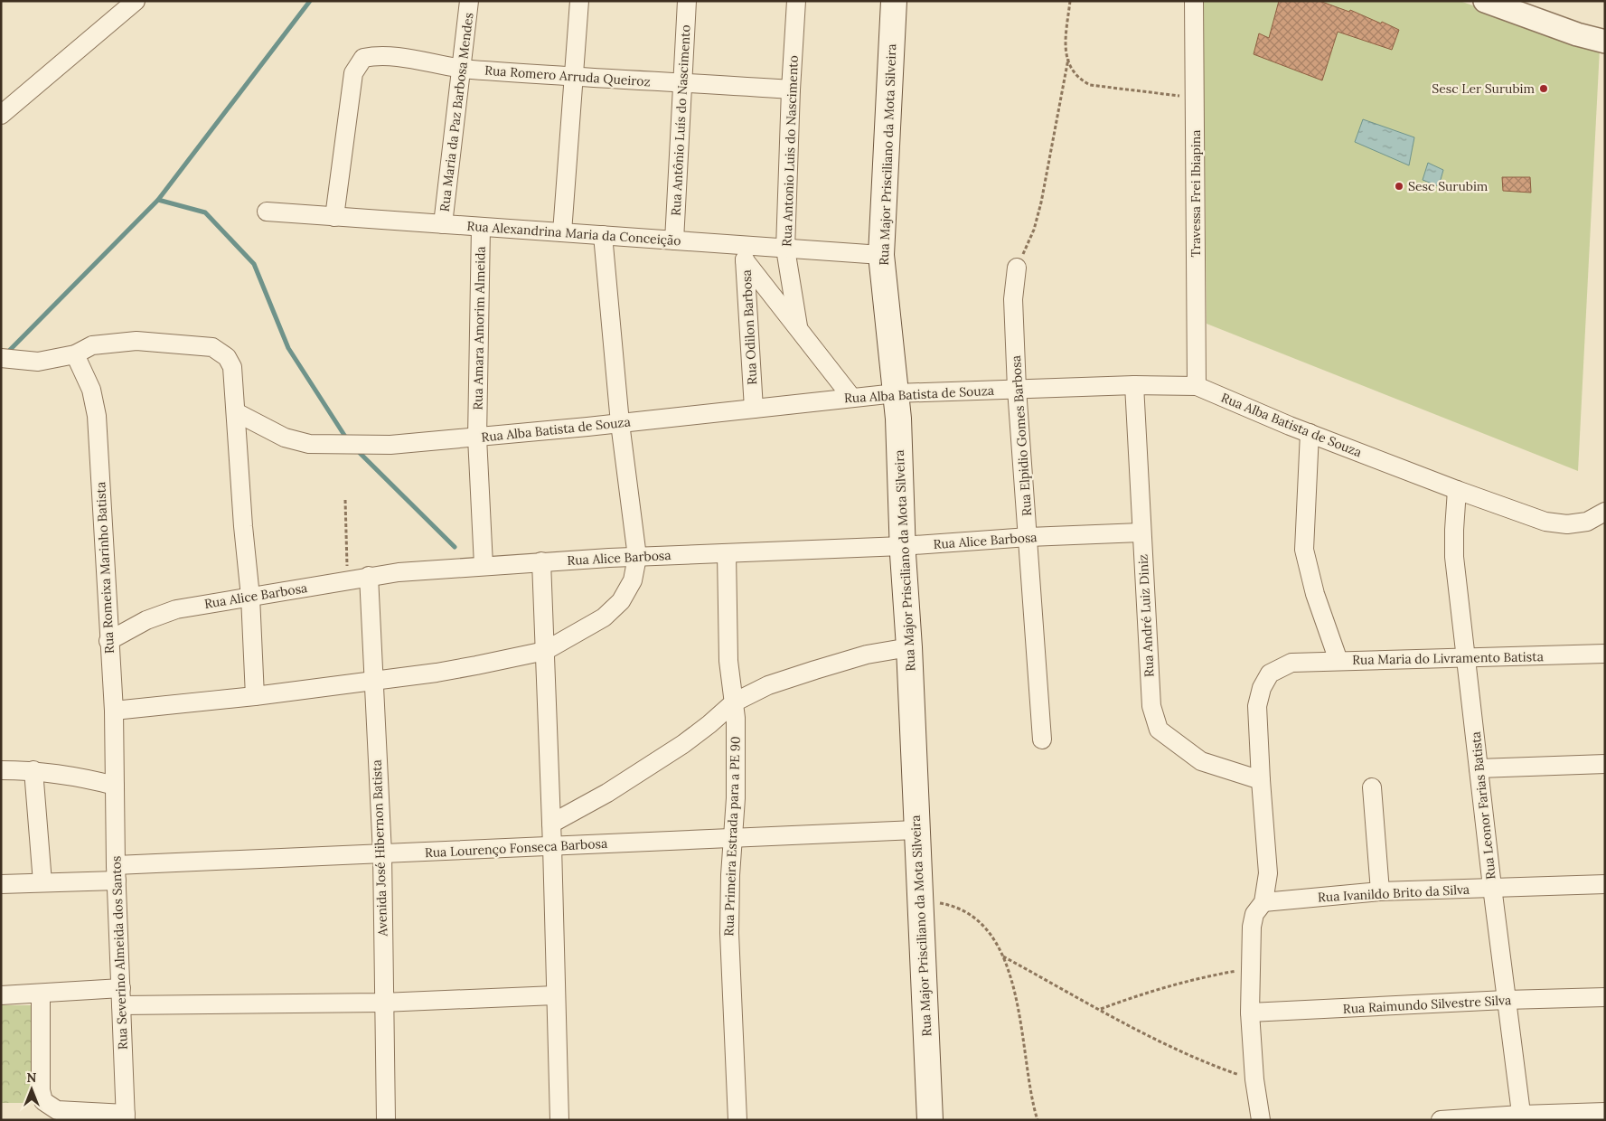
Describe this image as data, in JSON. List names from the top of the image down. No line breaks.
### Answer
{"streets":{"main road":["Rua Major Prisciliano da Mota Silveira"],"street":["Rua Romero Arruda Queiroz","Rua Maria da Paz Barbosa Mendes","Rua Antônio Luís do Nascimento","Rua Antonio Luis do Nascimento","Travessa Frei Ibiapina","Rua Alexandrina Maria da Conceição","Rua Odilon Barbosa","Rua Amara Amorim Almeida","Rua Alba Batista de Souza","Rua Elpidio Gomes Barbosa","Rua Alice Barbosa","Rua Romeixa Marinho Batista","Rua André Luiz Diniz","Rua Maria do Livramento Batista","Rua Leonor Farias Batista","Rua Primeira Estrada para a PE 90","Avenida José Hibernon Batista","Rua Lourenço Fonseca Barbosa","Rua Ivanildo Brito da Silva","Rua Severino Almeida dos Santos","Rua Raimundo Silvestre Silva"]},"crossings":[["Rua Romero Arruda Queiroz","Rua Maria da Paz Barbosa Mendes"],["Rua Romero Arruda Queiroz","Rua Antônio Luís do Nascimento"],["Rua Romero Arruda Queiroz","Rua Antonio Luis do Nascimento"],["Rua Romero Arruda Queiroz","Rua Alexandrina Maria da Conceição"],["Rua Maria da Paz Barbosa Mendes","Rua Alexandrina Maria da Conceição"],["Rua Antônio Luís do Nascimento","Rua Alexandrina Maria da Conceição"],["Rua Antonio Luis do Nascimento","Rua Alexandrina Maria da Conceição"],["Rua Major Prisciliano da Mota Silveira","Rua Alexandrina Maria da Conceição"],["Rua Major Prisciliano da Mota Silveira","Rua Alba Batista de Souza"],["Rua Major Prisciliano da Mota Silveira","Rua Alice Barbosa"],["Rua Major Prisciliano da Mota Silveira","Rua Lourenço Fonseca Barbosa"],["Travessa Frei Ibiapina","Rua Alba Batista de Souza"],["Rua Alexandrina Maria da Conceição","Rua Odilon Barbosa"],["Rua Alexandrina Maria da Conceição","Rua Amara Amorim Almeida"],["Rua Odilon Barbosa","Rua Alba Batista de Souza"],["Rua Amara Amorim Almeida","Rua Alba Batista de Souza"],["Rua Amara Amorim Almeida","Rua Alice Barbosa"],["Rua Alba Batista de Souza","Rua Elpidio Gomes Barbosa"],["Rua Alba Batista de Souza","Rua André Luiz Diniz"],["Rua Alba Batista de Souza","Rua Leonor Farias Batista"],["Rua Elpidio Gomes Barbosa","Rua Alice Barbosa"],["Rua Alice Barbosa","Rua Romeixa Marinho Batista"],["Rua Alice Barbosa","Rua André Luiz Diniz"],["Rua Alice Barbosa","Rua Primeira Estrada para a PE 90"],["Rua Alice Barbosa","Avenida José Hibernon Batista"],["Rua Romeixa Marinho Batista","Rua Severino Almeida dos Santos"],["Rua André Luiz Diniz","Rua Maria do Livramento Batista"],["Rua Maria do Livramento Batista","Rua Leonor Farias Batista"],["Rua Leonor Farias Batista","Rua Ivanildo Brito da Silva"],["Rua Leonor Farias Batista","Rua Raimundo Silvestre Silva"],["Rua Primeira Estrada para a PE 90","Rua Lourenço Fonseca Barbosa"],["Avenida José Hibernon Batista","Rua Lourenço Fonseca Barbosa"],["Rua Lourenço Fonseca Barbosa","Rua Severino Almeida dos Santos"]],"places":["Sesc Ler Surubim","Sesc Surubim"],"north":"top"}
